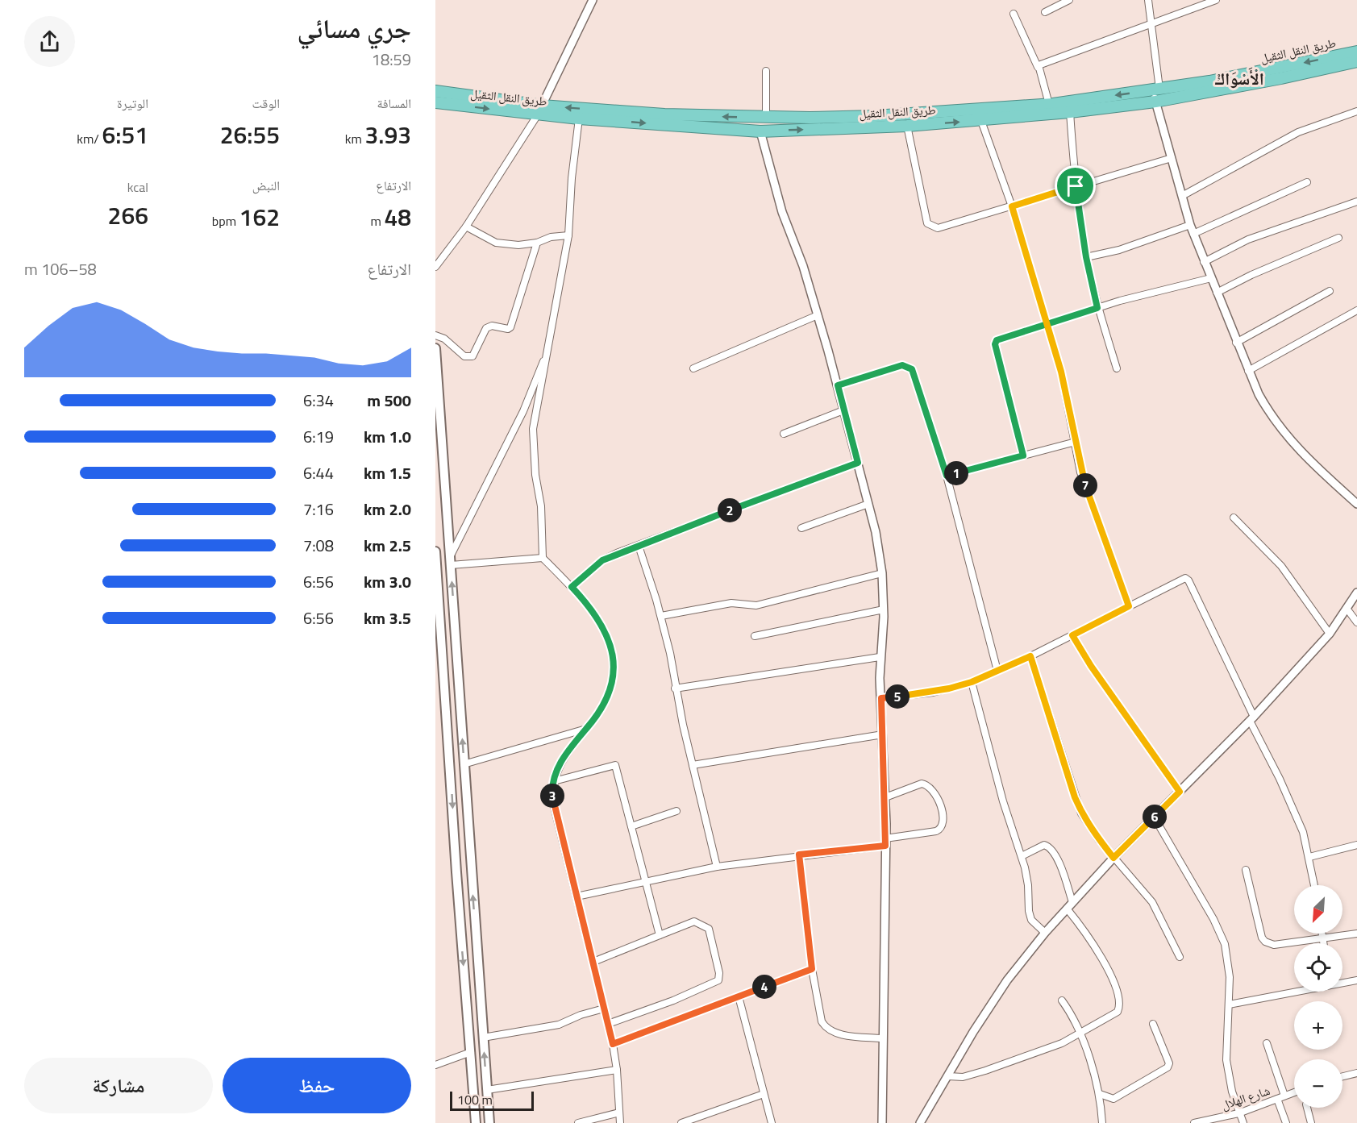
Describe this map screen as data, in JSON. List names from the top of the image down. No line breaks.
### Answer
{"streets":{"highway":["طريق النقل الثقيل"],"street":["شارع الهلال"]},"districts":["الْأَسْوَاكْ"],"scale_bar":"100 m","north":"bottom left","page":{"heading":["جري مسائي","18:59"],"stats":[["المسافة","3.93 km"],["الوقت","26:55"],["الوتيرة","6:51 /km"],["الارتفاع","48 m"],["النبض","162 bpm"],["kcal","266"]],"chart":["الارتفاع","58–106 m"],"list":[{"name":"500 m","note":"6:34"},{"name":"1.0 km","note":"6:19"},{"name":"1.5 km","note":"6:44"},{"name":"2.0 km","note":"7:16"},{"name":"2.5 km","note":"7:08"},{"name":"3.0 km","note":"6:56"},{"name":"3.5 km","note":"6:56"}],"pins":["1","7","2","5","3","6","4"],"map_buttons":["+","−"],"buttons":["حفظ","مشاركة"],"scale":"100 m"}}
